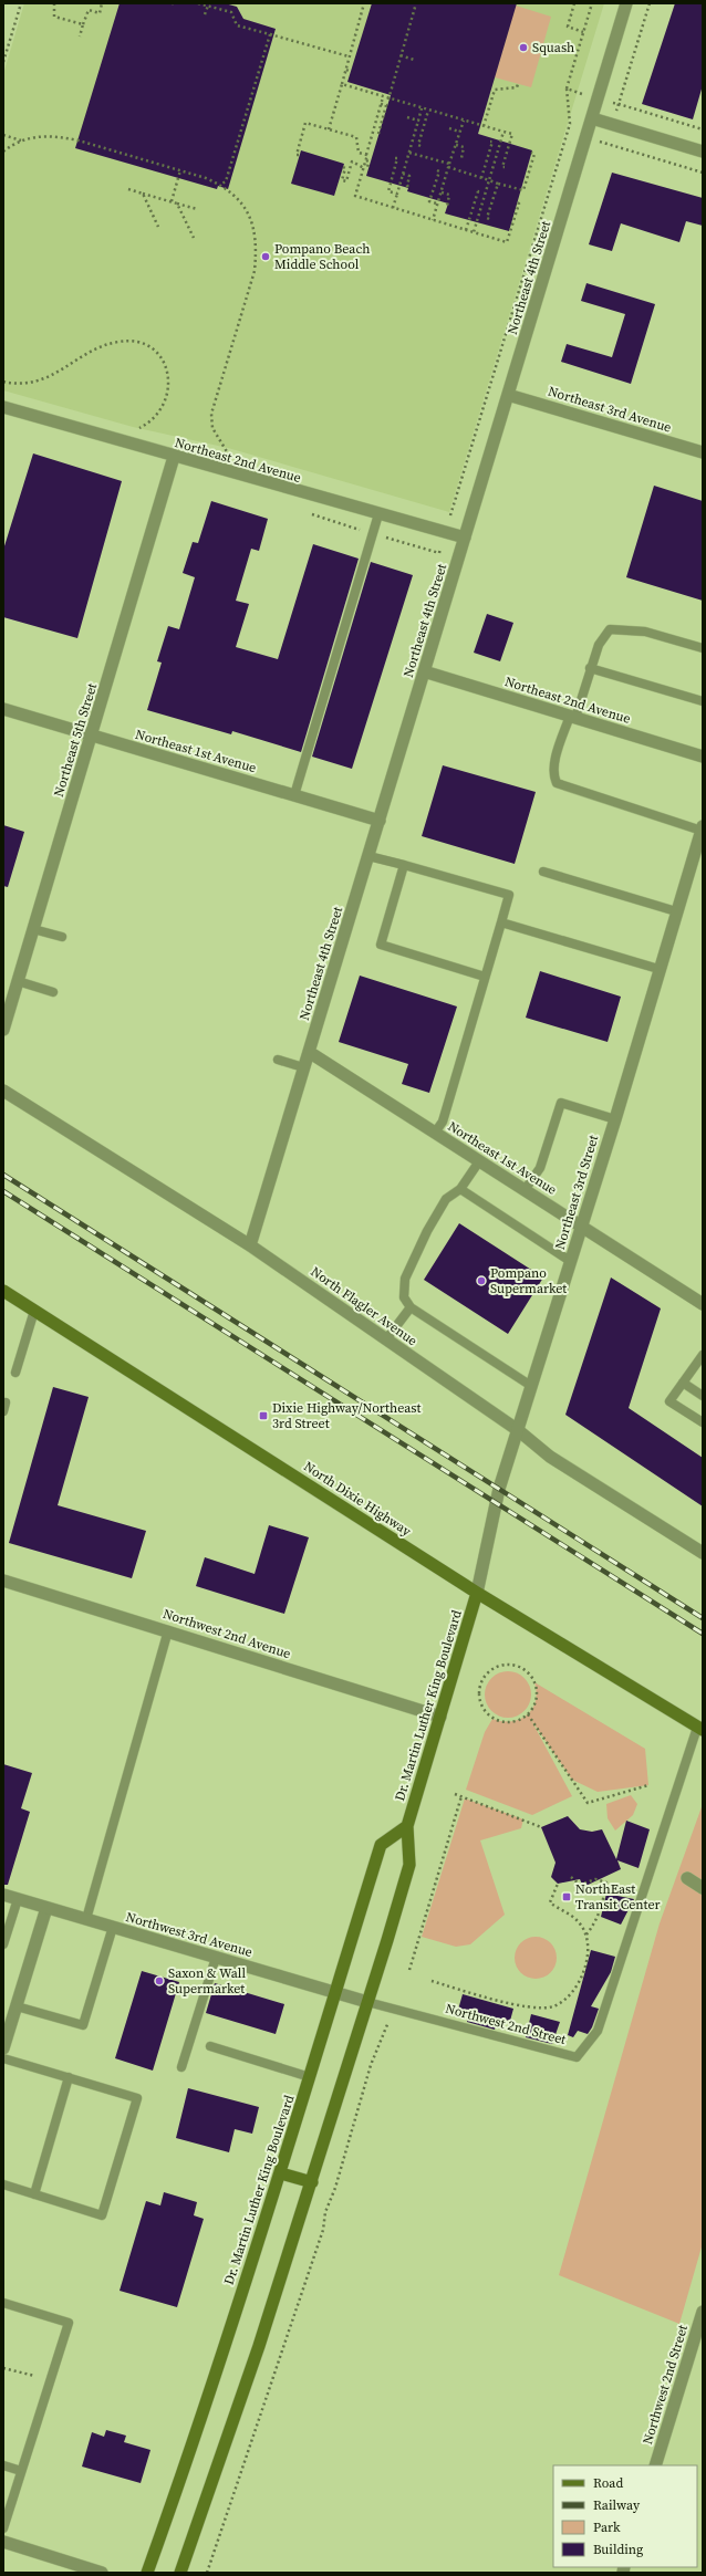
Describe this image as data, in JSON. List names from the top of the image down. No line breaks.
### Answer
{"streets":{"main road":["North Dixie Highway","Dr. Martin Luther King Boulevard"],"street":["Northeast 4th Street","Northeast 3rd Avenue","Northeast 2nd Avenue","Northeast 5th Street","Northeast 1st Avenue","Northeast 3rd Street","North Flagler Avenue","Northwest 2nd Avenue","Northwest 3rd Avenue","Northwest 2nd Street"]},"crossings":[["Northeast 4th Street","Northeast 3rd Avenue"],["Northeast 4th Street","Northeast 2nd Avenue"],["Northeast 4th Street","Northeast 1st Avenue"],["Northeast 4th Street","North Flagler Avenue"],["Northeast 2nd Avenue","Northeast 5th Street"],["Northeast 5th Street","Northeast 1st Avenue"],["Northeast 1st Avenue","Northeast 3rd Street"],["Northeast 3rd Street","North Flagler Avenue"],["Northeast 3rd Street","North Dixie Highway"],["Northeast 3rd Street","Dr. Martin Luther King Boulevard"],["North Dixie Highway","Dr. Martin Luther King Boulevard"],["North Dixie Highway","Northwest 2nd Street"],["Northwest 2nd Avenue","Dr. Martin Luther King Boulevard"],["Dr. Martin Luther King Boulevard","Northwest 3rd Avenue"],["Dr. Martin Luther King Boulevard","Northwest 2nd Street"],["Northwest 3rd Avenue","Northwest 2nd Street"]],"places":{"other":["Squash","Pompano Beach Middle School","Pompano Supermarket","Saxon & Wall Supermarket"],"transit":["Dixie Highway/Northeast 3rd Street","NorthEast Transit Center"]},"legend":["Road","Railway","Park","Building"]}
